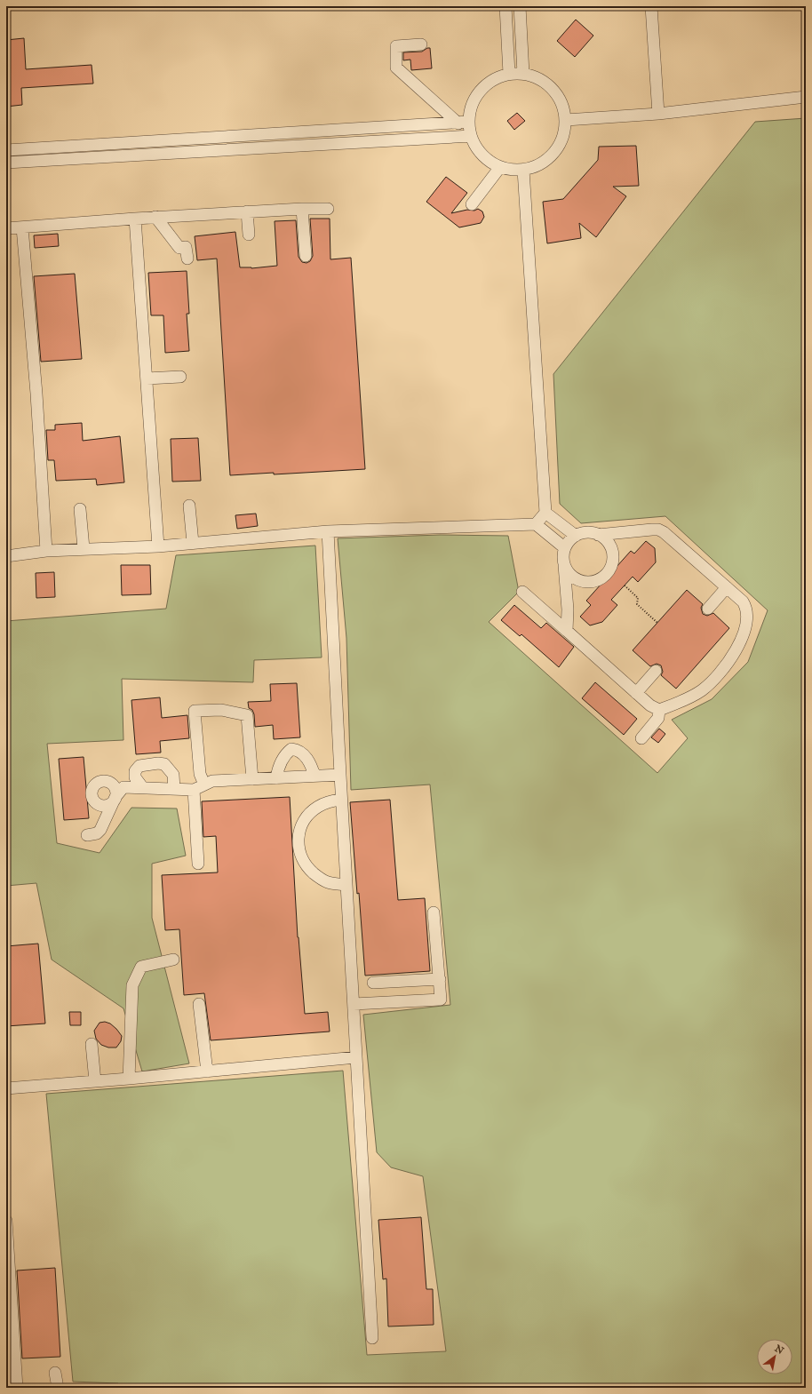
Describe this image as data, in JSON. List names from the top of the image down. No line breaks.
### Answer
{"north":"top right"}
